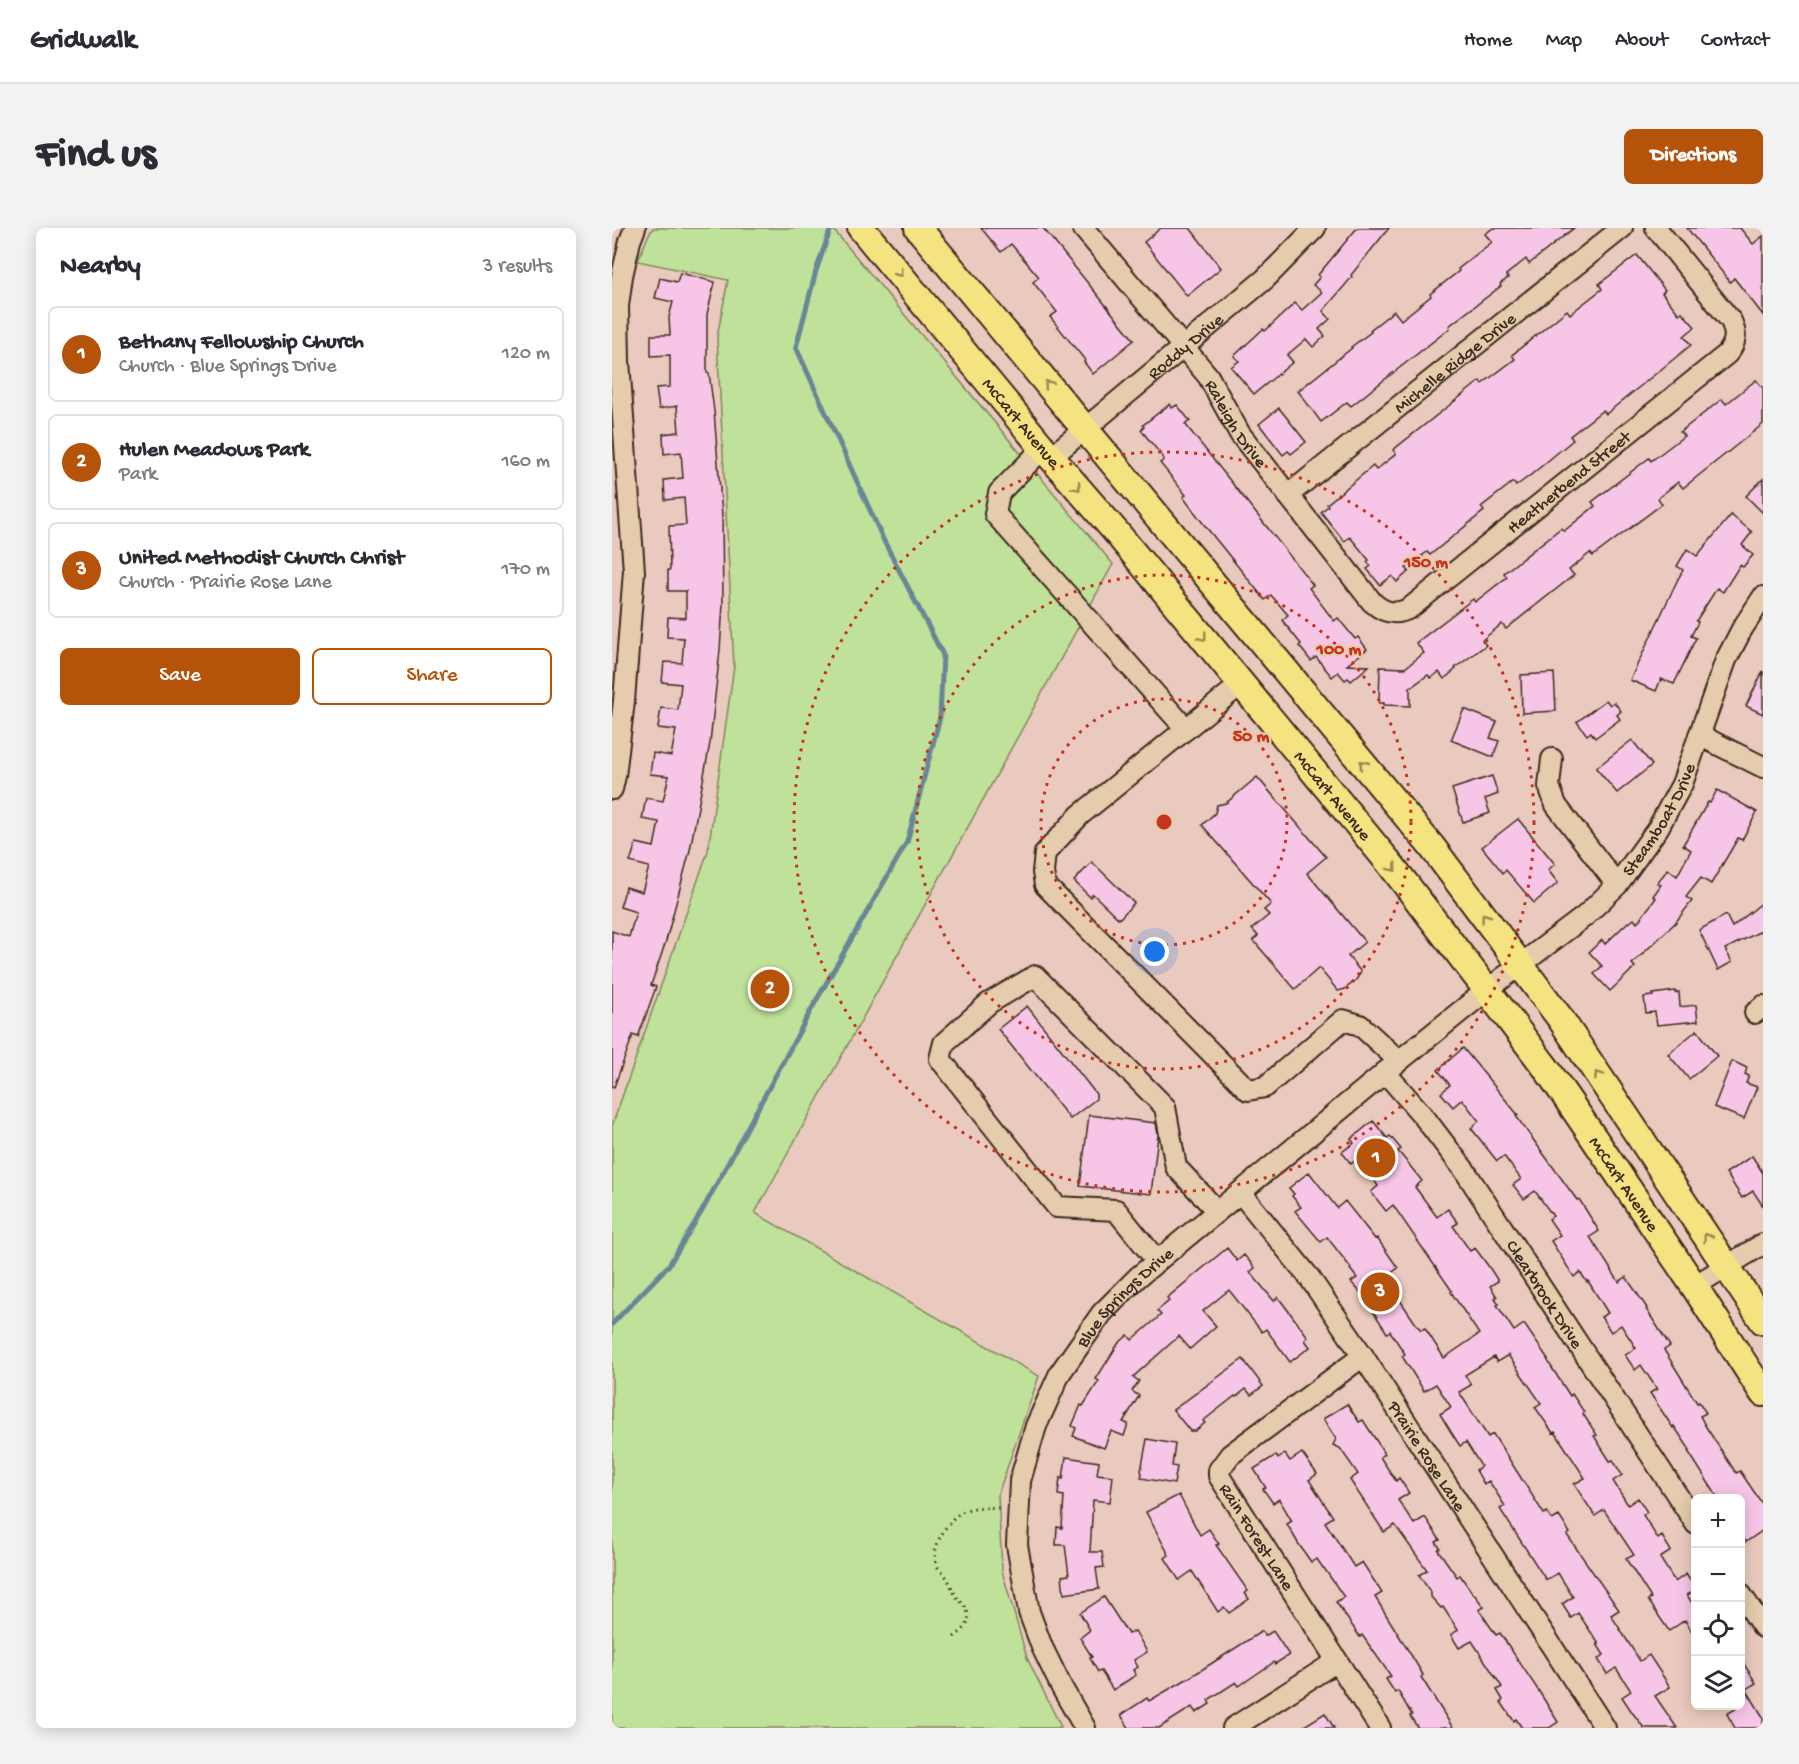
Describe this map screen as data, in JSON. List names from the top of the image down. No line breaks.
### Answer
{"streets":{"main road":["McCart Avenue"],"street":["Roddy Drive","Michelle Ridge Drive","Raleigh Drive","Heatherbend Street","Steamboat Drive","Clearbrook Drive","Blue Springs Drive","Prairie Rose Lane","Rain Forest Lane"]},"crossings":[["Roddy Drive","McCart Avenue"],["Roddy Drive","Raleigh Drive"],["Roddy Drive","Clearbrook Drive"],["Michelle Ridge Drive","Raleigh Drive"],["McCart Avenue","Steamboat Drive"],["McCart Avenue","Blue Springs Drive"],["Raleigh Drive","Heatherbend Street"],["Steamboat Drive","Blue Springs Drive"],["Clearbrook Drive","Blue Springs Drive"],["Blue Springs Drive","Prairie Rose Lane"],["Prairie Rose Lane","Rain Forest Lane"]],"page":{"header":"Gridwalk","nav":["Home","Map","About","Contact"],"buttons":["Directions",["Save","Share"]],"title":"Find us","heading":["Nearby","3 results"],"list":[{"mark":"1","name":"Bethany Fellowship Church","note":"Church · Blue Springs Drive","value":"120 m"},{"mark":"2","name":"Hulen Meadows Park","note":"Park","value":"160 m"},{"mark":"3","name":"United Methodist Church Christ","note":"Church · Prairie Rose Lane","value":"170 m"}],"pins":["2","1","3"],"map_buttons":["+","−"]},"rings":["150 m","100 m","50 m"]}
